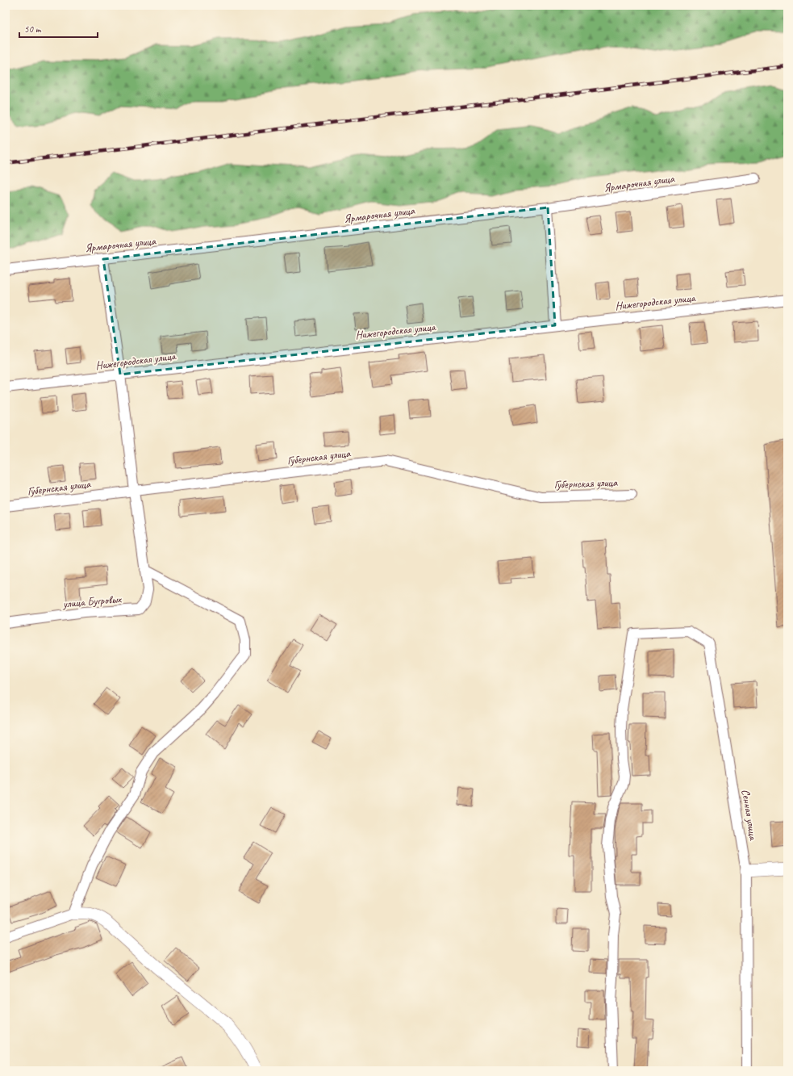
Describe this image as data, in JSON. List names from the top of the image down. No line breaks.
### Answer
{"streets":{"street":["Ярмарочная улица","Нижегородская улица","Губернская улица","улица Бугровых","Сенная улица"]},"crossings":[["Ярмарочная улица","улица Бугровых"],["Нижегородская улица","улица Бугровых"],["Губернская улица","улица Бугровых"]],"scale_bar":"50 m"}
